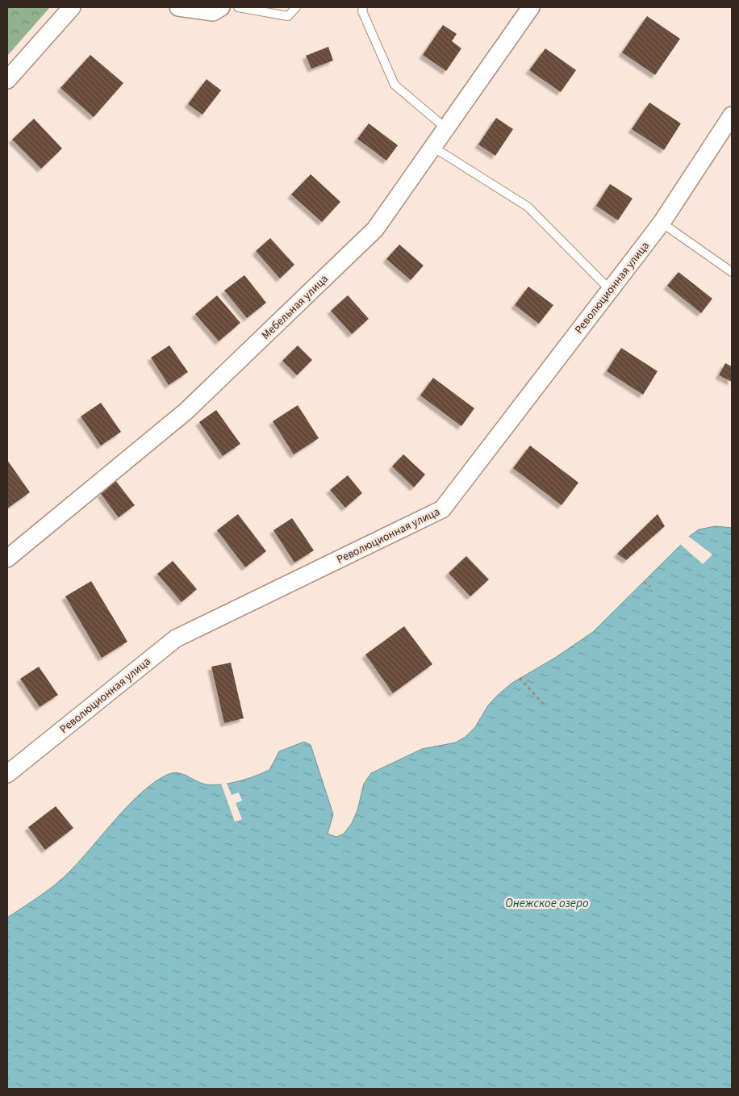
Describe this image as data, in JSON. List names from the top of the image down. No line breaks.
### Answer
{"streets":{"street":["Революционная улица","Мебельная улица"]},"water":["Онежское озеро"]}
